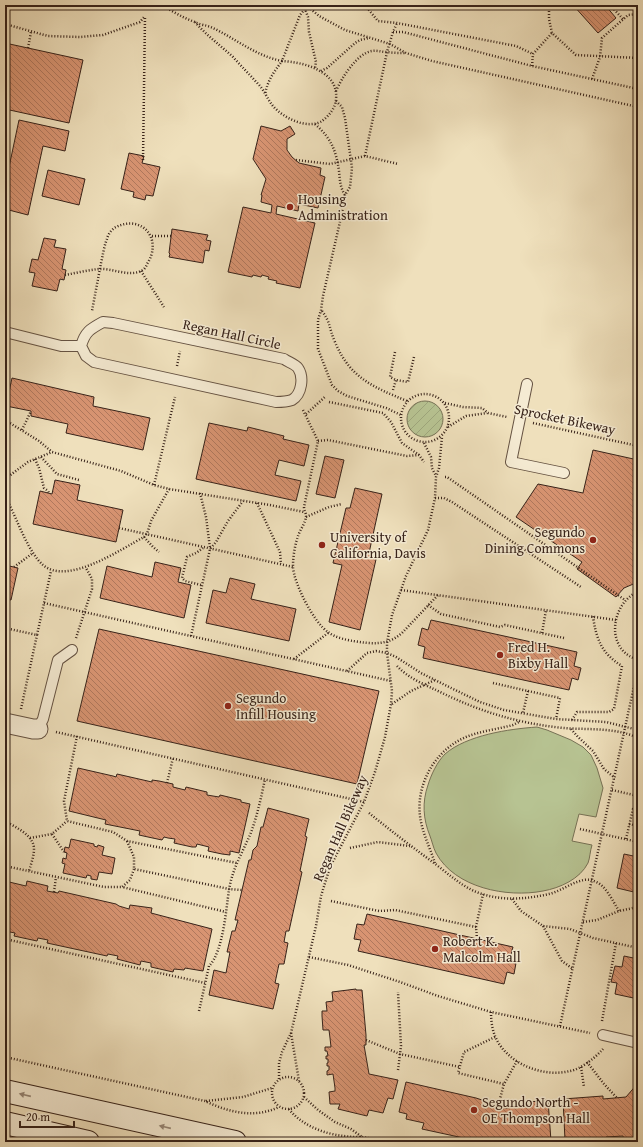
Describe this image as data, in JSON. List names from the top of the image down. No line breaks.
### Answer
{"streets":{"lane":["Regan Hall Circle"],"path":["Sprocket Bikeway","Regan Hall Bikeway"]},"crossings":[["Sprocket Bikeway","Regan Hall Bikeway"]],"places":["Housing Administration","Segundo Dining Commons","University of California, Davis","Fred H. Bixby Hall","Segundo Infill Housing","Robert K. Malcolm Hall","Segundo North - OE Thompson Hall"],"scale_bar":"20 m"}
